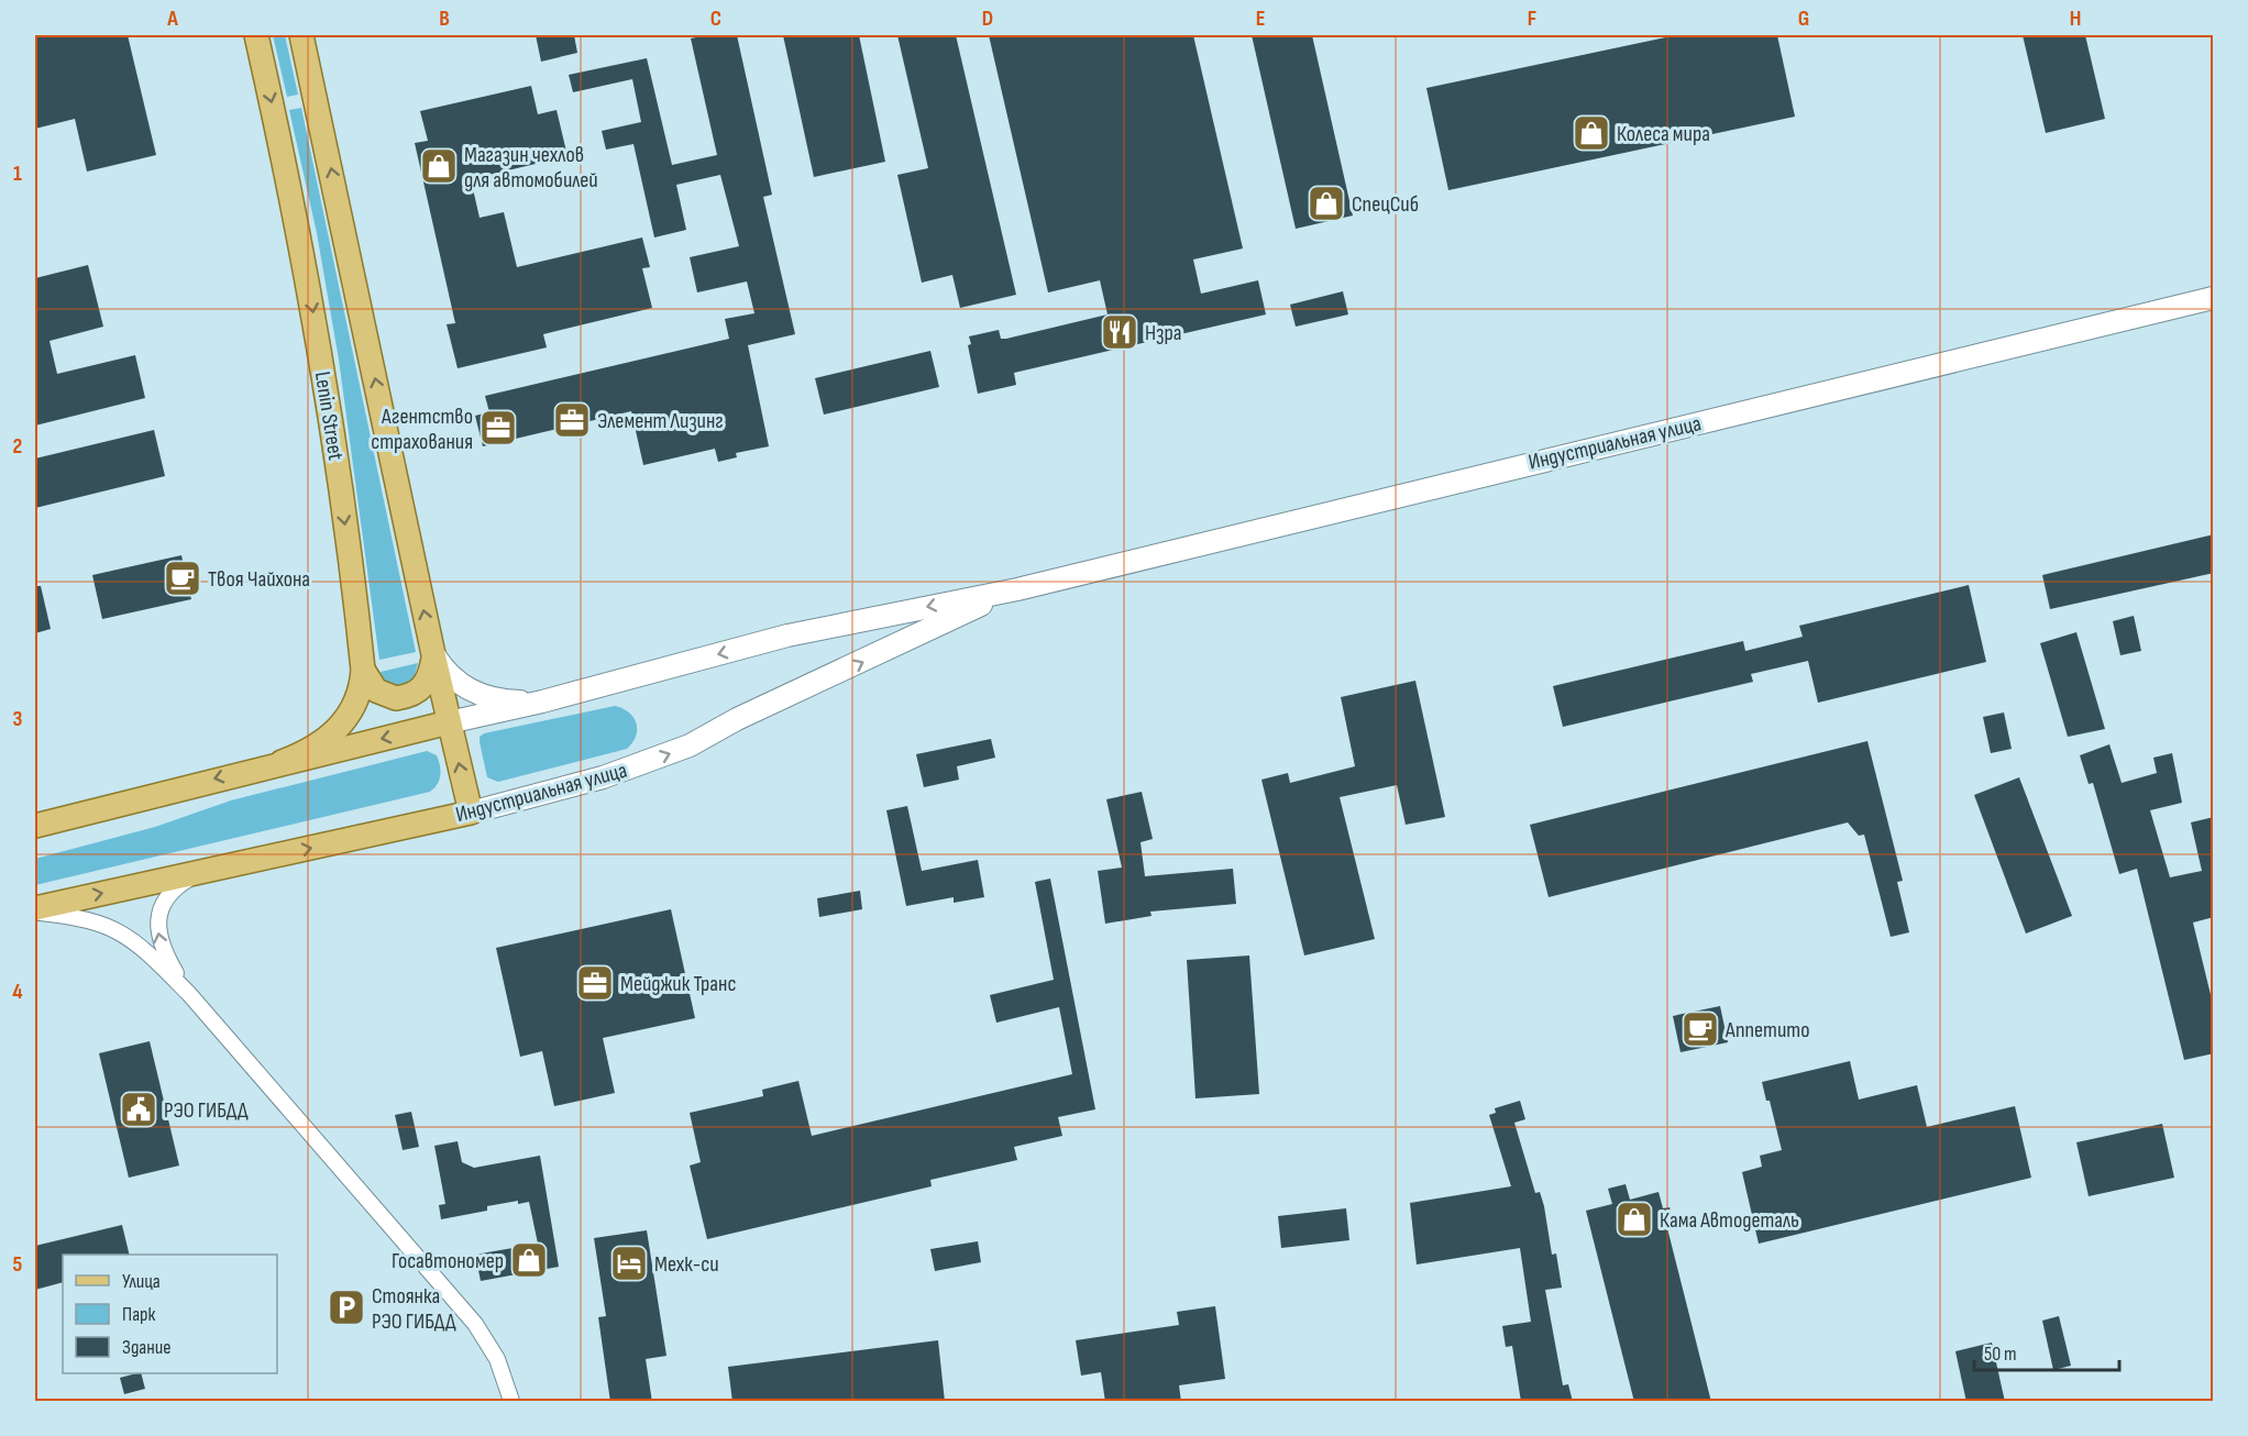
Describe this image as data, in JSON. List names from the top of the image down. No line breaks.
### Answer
{"streets":{"main road":["Lenin Street","Индустриальная улица"]},"crossings":[["Lenin Street","Индустриальная улица"]],"places":{"shop":["Колеса мира","Магазин чехлов для автомобилей","СпецСиб","Кама Автодеталь","Госавтономер"],"restaurant":["Нзра"],"office":["Элемент Лизинг","Агентство страхования","Мейджик Транс"],"cafe":["Твоя Чайхона","Аппетито"],"public building":["РЭО ГИБДД"],"hotel":["Мехк-си"],"parking":["Стоянка РЭО ГИБДД"]},"legend":["Улица","Парк","Здание"],"scale_bar":"50 m","grid":{"columns":["A","B","C","D","E","F","G","H"],"rows":["1","2","3","4","5"]}}
